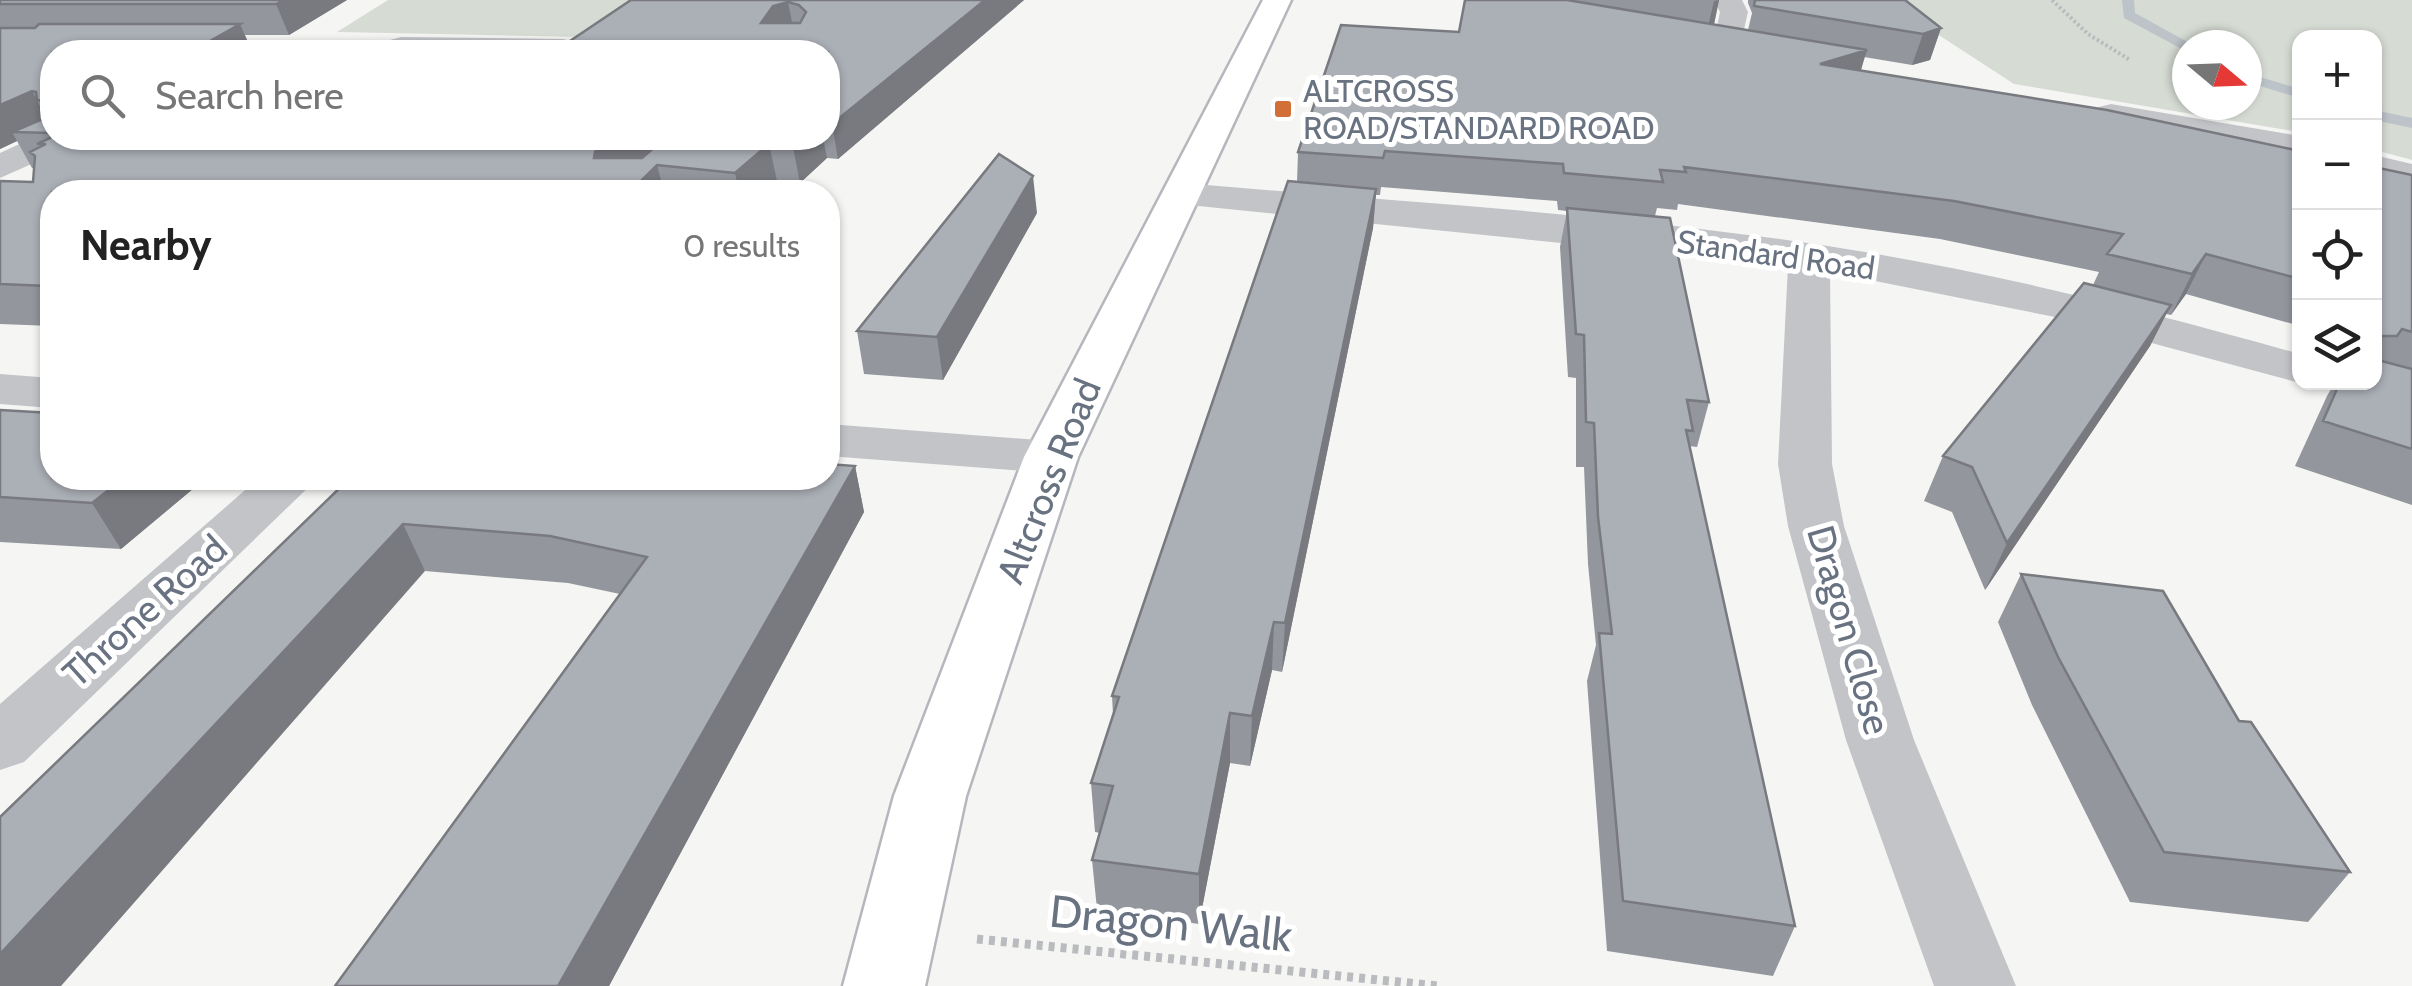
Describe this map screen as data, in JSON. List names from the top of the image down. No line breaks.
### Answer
{"streets":{"street":["Standard Road","Altcross Road","Throne Road","Dragon Close"],"path":["Dragon Walk"]},"crossings":[["Standard Road","Altcross Road"],["Standard Road","Dragon Close"],["Altcross Road","Dragon Walk"]],"places":{"transit":["ALTCROSS ROAD/STANDARD ROAD"]},"north":"right","page":{"map_buttons":["+","−"],"search":"Search here","heading":["Nearby","0 results"]}}
